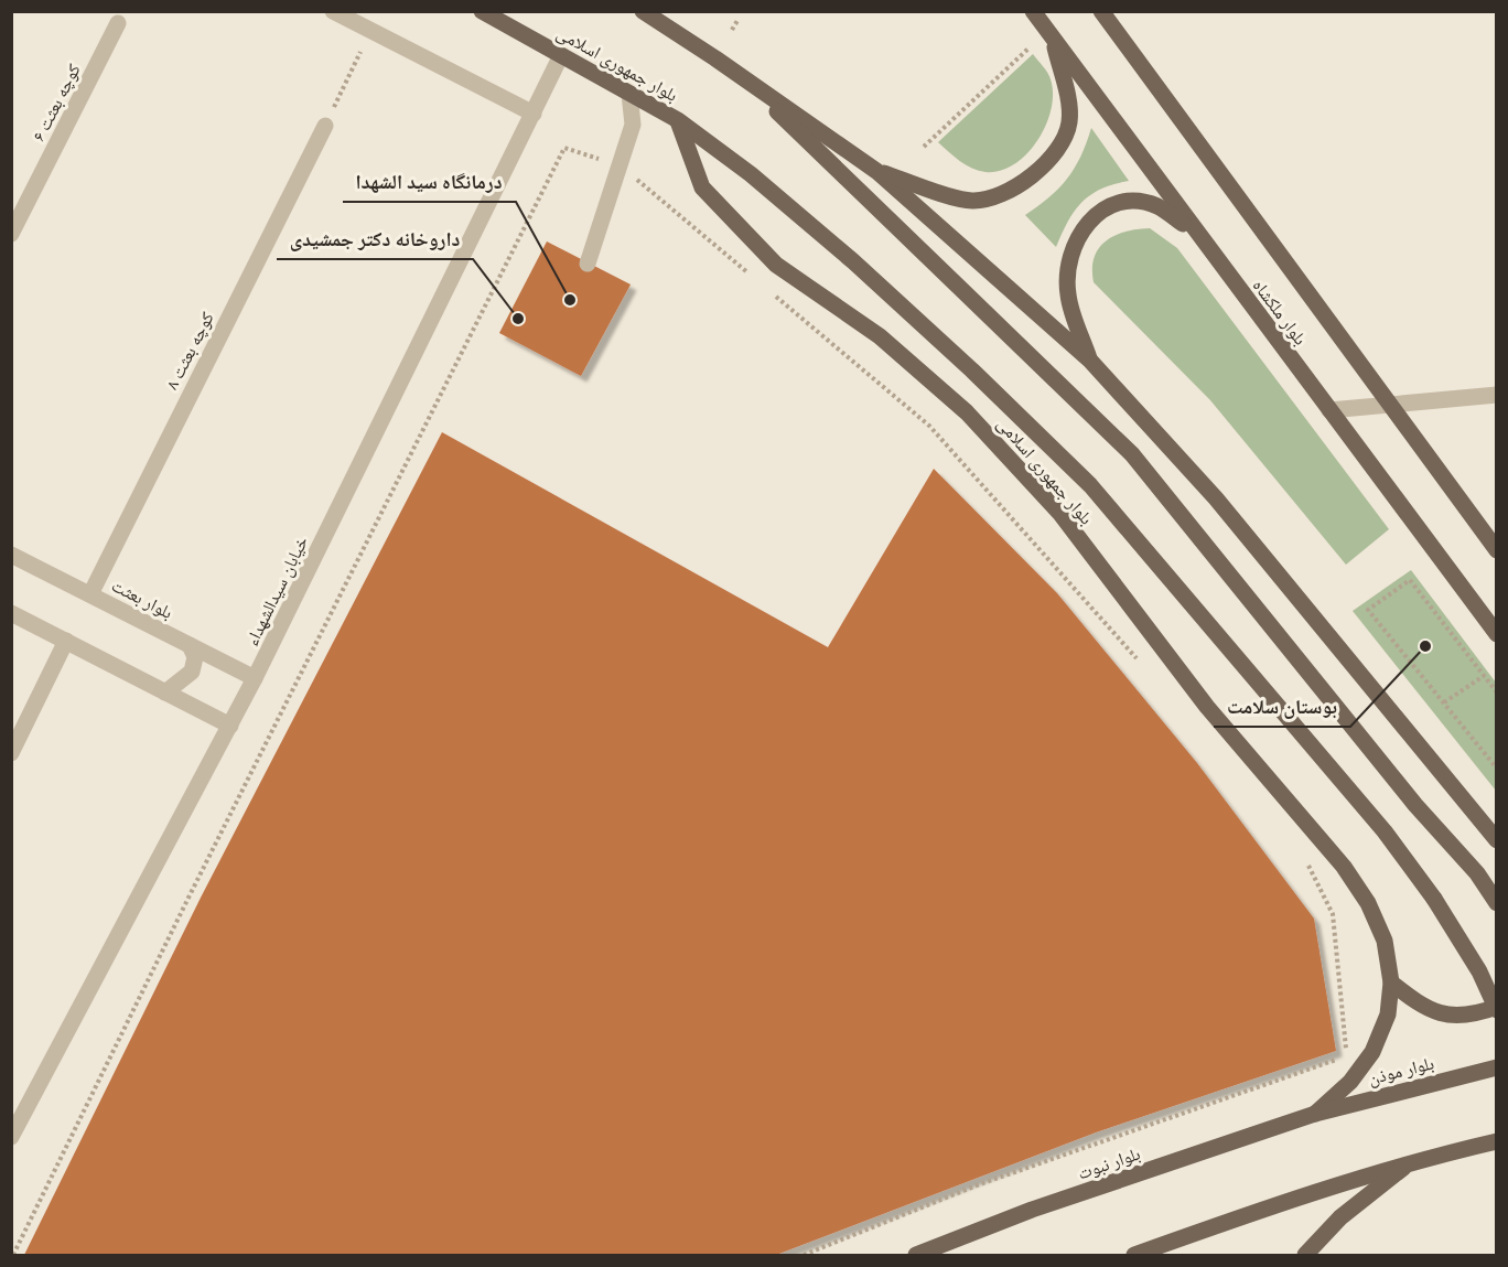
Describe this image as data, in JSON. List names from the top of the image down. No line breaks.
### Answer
{"streets":{"main road":["بلوار جمهوری اسلامی","بلوار ملکشاه","بلوار موذن","بلوار نبوت"],"street":["کوچه بعثت ۶","کوچه بعثت ۸","خیابان سیدالشهداء","بلوار بعثت"]},"crossings":[["بلوار جمهوری اسلامی","خیابان سیدالشهداء"],["بلوار جمهوری اسلامی","بلوار موذن"],["بلوار جمهوری اسلامی","بلوار نبوت"],["کوچه بعثت ۸","بلوار بعثت"],["خیابان سیدالشهداء","بلوار بعثت"],["بلوار موذن","بلوار نبوت"]],"places":["درمانگاه سید الشهدا","داروخانه دکتر جمشیدی","بوستان سلامت"]}
